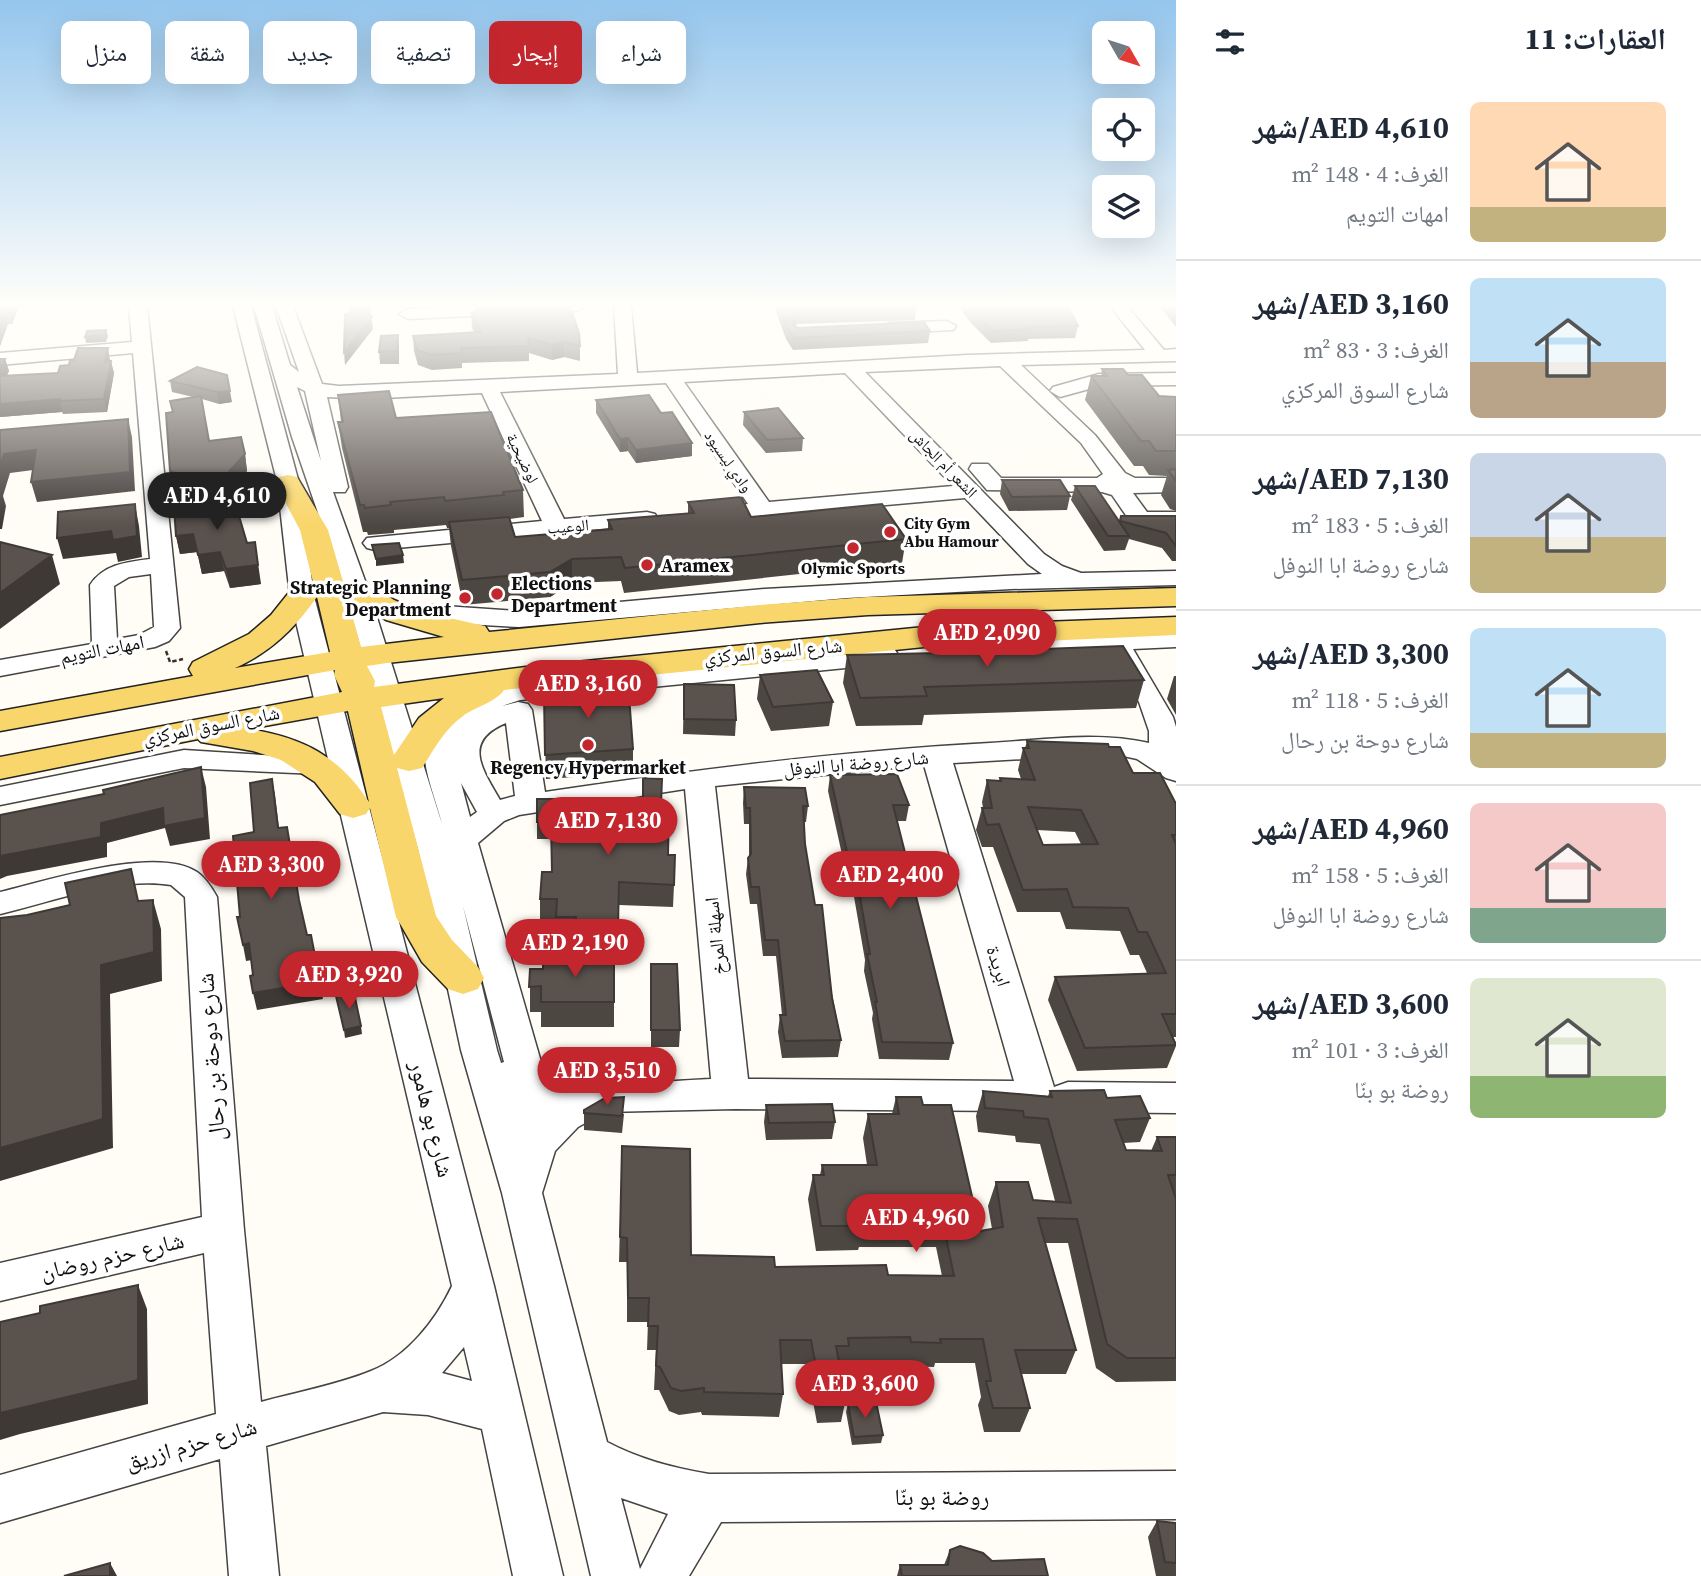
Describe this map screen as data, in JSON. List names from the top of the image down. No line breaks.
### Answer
{"streets":{"main road":["شارع السوق المركزي"],"street":["لوضيحية","وادي ليسيود","الشعر أم الجاش","الوعيب","امهات التويم","شارع روضة ابا النوفل","اسهلة المرخ","ابريدة","شارع دوحة بن رحال","شارع بو هامور","شارع حزم روضان","شارع حزم ازريق","روضة بو بنّا"]},"crossings":[["لوضيحية","الوعيب"],["وادي ليسيود","الوعيب"],["الشعر أم الجاش","الوعيب"],["شارع السوق المركزي","شارع روضة ابا النوفل"],["شارع السوق المركزي","شارع بو هامور"],["شارع روضة ابا النوفل","اسهلة المرخ"],["شارع روضة ابا النوفل","ابريدة"],["شارع دوحة بن رحال","شارع حزم روضان"],["شارع دوحة بن رحال","شارع حزم ازريق"],["شارع بو هامور","شارع حزم ازريق"]],"places":["City Gym Abu Hamour","Olymic Sports","Aramex","Elections Department","Strategic Planning Department","Regency Hypermarket"],"north":"bottom right","page":{"heading":"العقارات: 11","chip":["شراء","إيجار","تصفية","جديد","شقة","منزل"],"list":[{"name":"AED 4,610/شهر","note":"الغرف: 4 · 148 m² · امهات التويم"},{"name":"AED 3,160/شهر","note":"الغرف: 3 · 83 m² · شارع السوق المركزي"},{"name":"AED 7,130/شهر","note":"الغرف: 5 · 183 m² · شارع روضة ابا النوفل"},{"name":"AED 3,300/شهر","note":"الغرف: 5 · 118 m² · شارع دوحة بن رحال"},{"name":"AED 4,960/شهر","note":"الغرف: 5 · 158 m² · شارع روضة ابا النوفل"},{"name":"AED 3,600/شهر","note":"الغرف: 3 · 101 m² · روضة بو بنّا"}],"price":["AED 4,610","AED 2,090","AED 3,160","AED 7,130","AED 3,300","AED 2,400","AED 2,190","AED 3,920","AED 3,510","AED 4,960","AED 3,600"]}}
